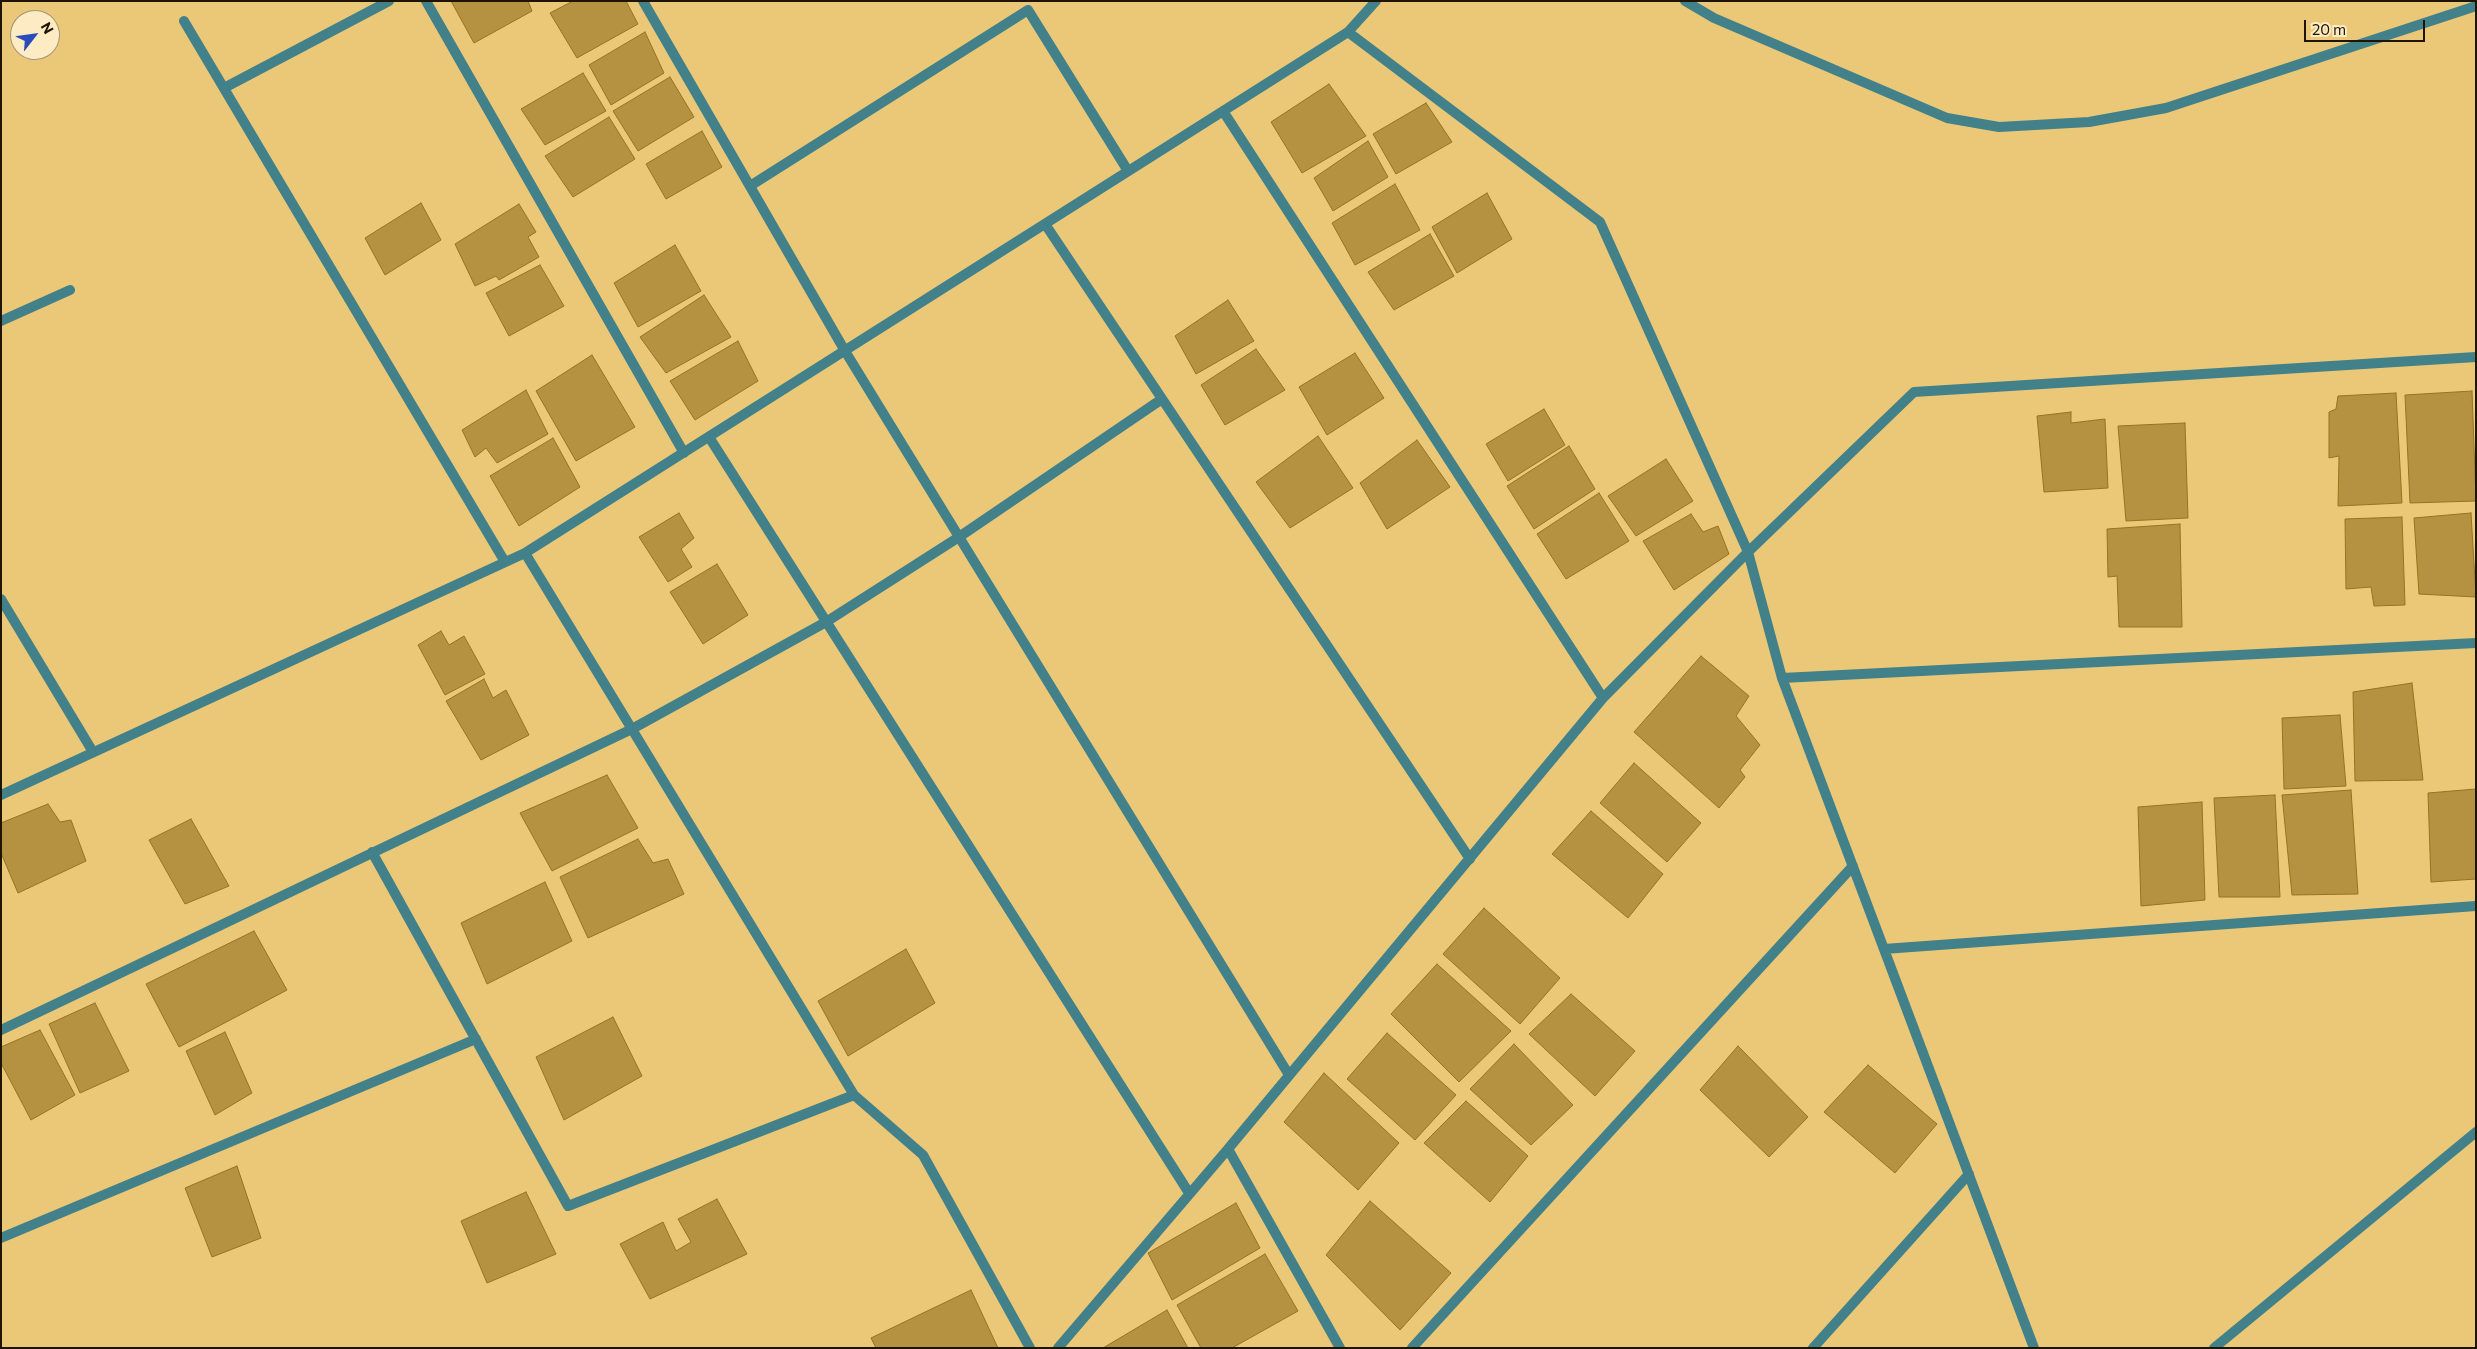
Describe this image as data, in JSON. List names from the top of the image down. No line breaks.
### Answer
{"scale_bar":"20 m","north":"top right"}
